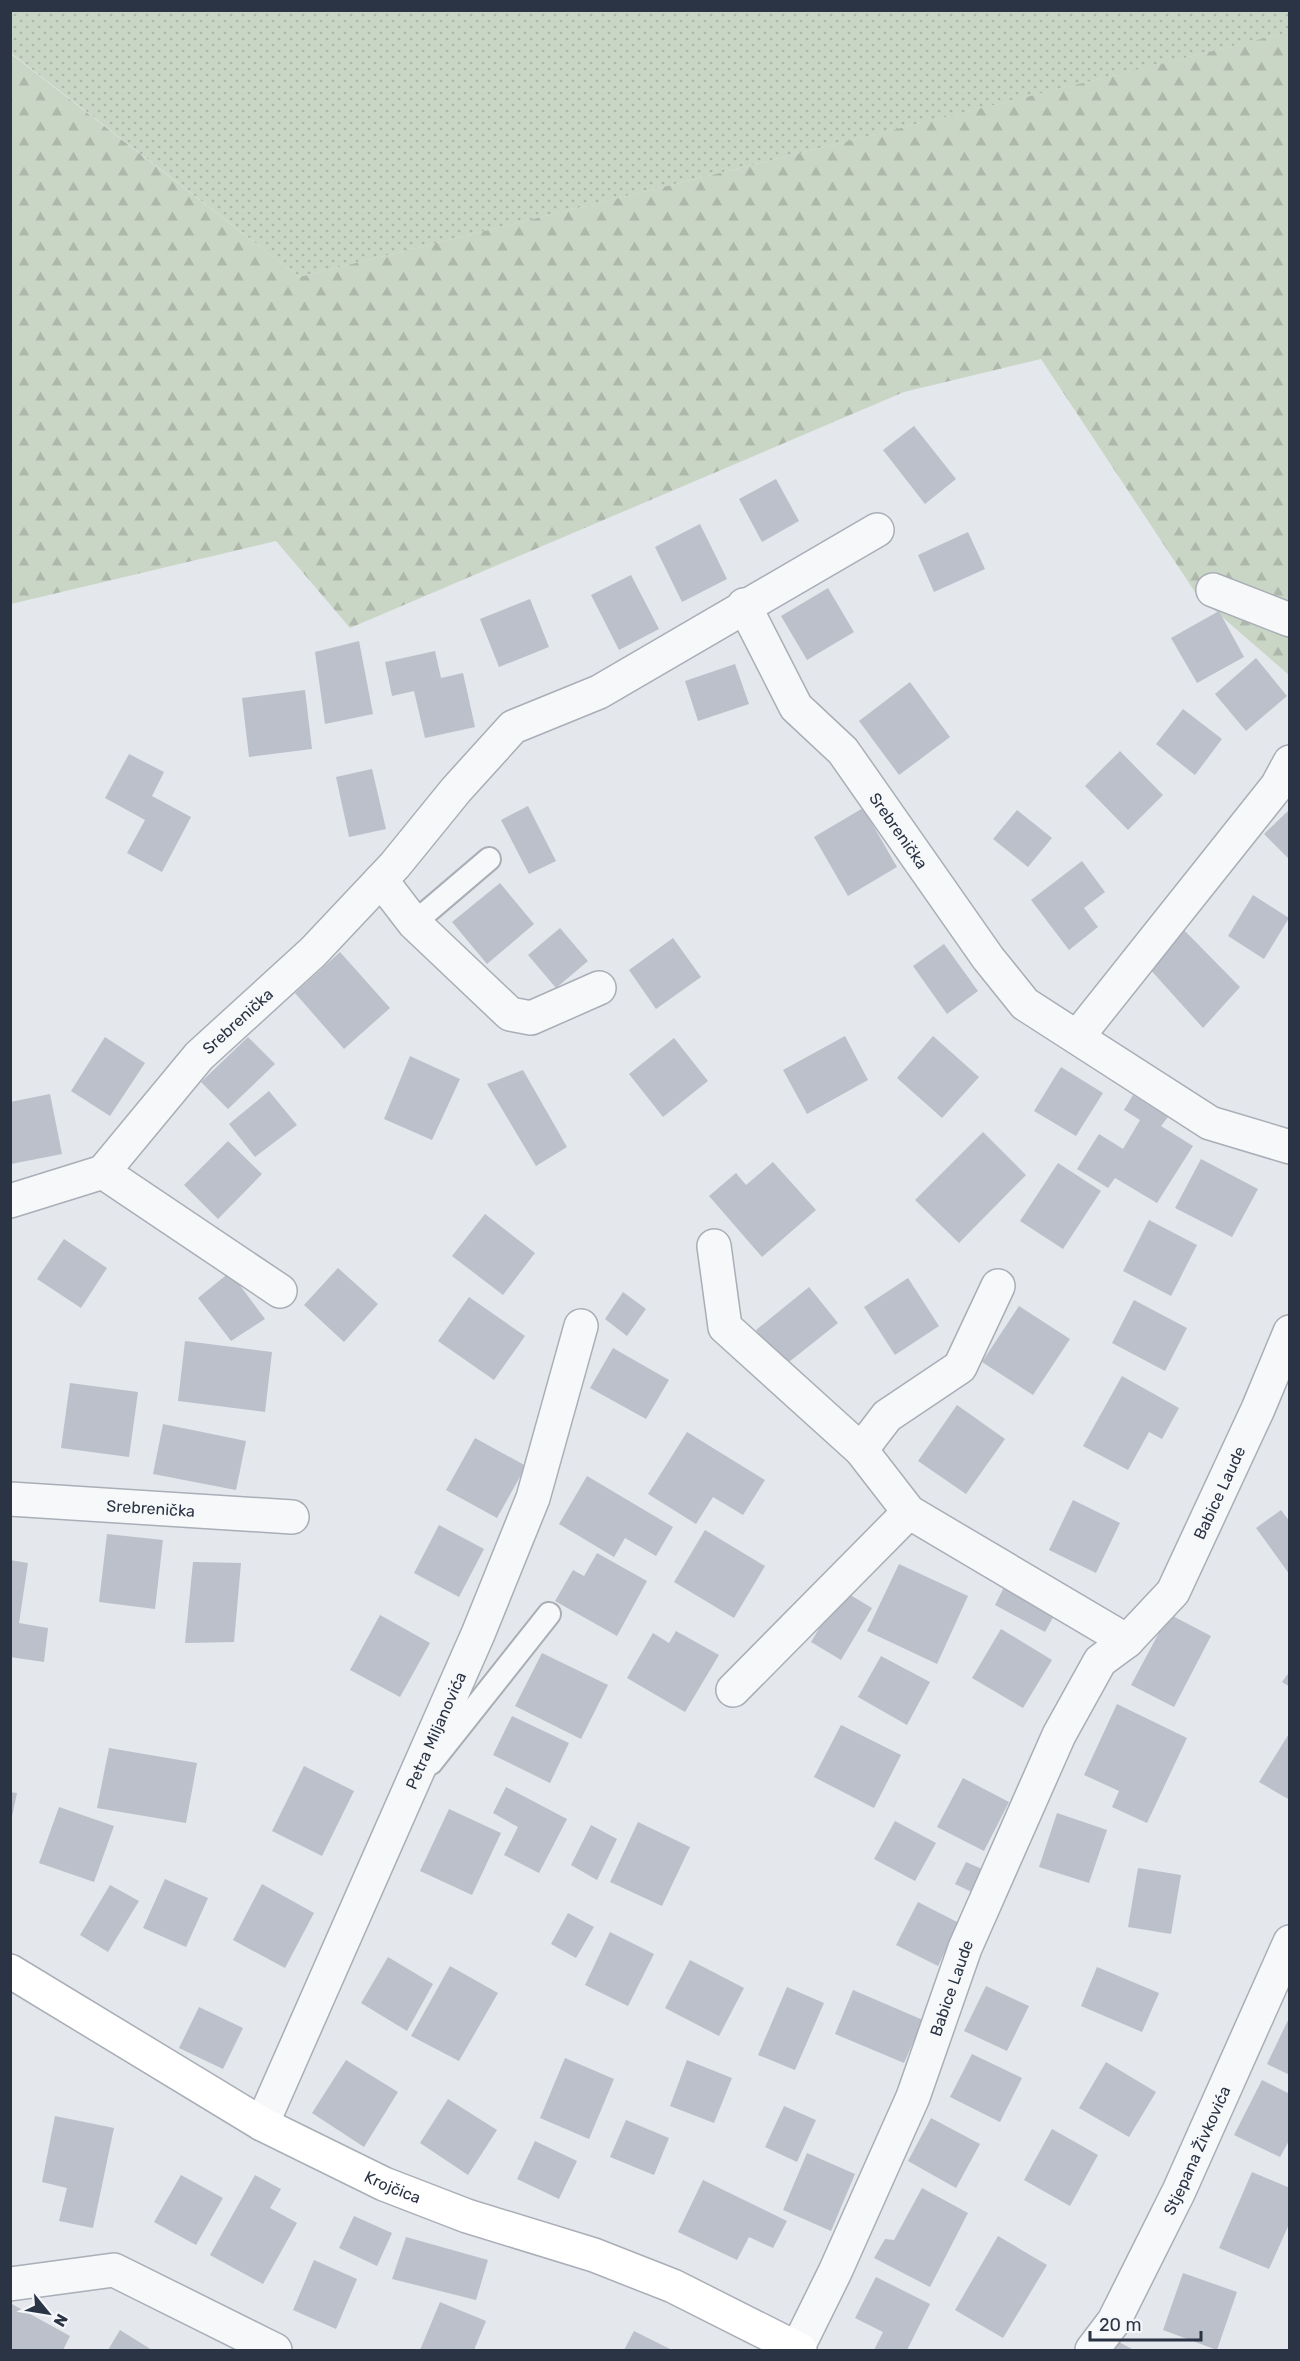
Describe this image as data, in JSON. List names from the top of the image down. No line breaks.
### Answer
{"streets":{"main road":["Krojčica"],"street":["Srebrenička","Babice Laude","Petra Miljanovića","Stjepana Živkovića"]},"crossings":[["Babice Laude","Krojčica"],["Petra Miljanovića","Krojčica"]],"scale_bar":"20 m","north":"bottom right"}
